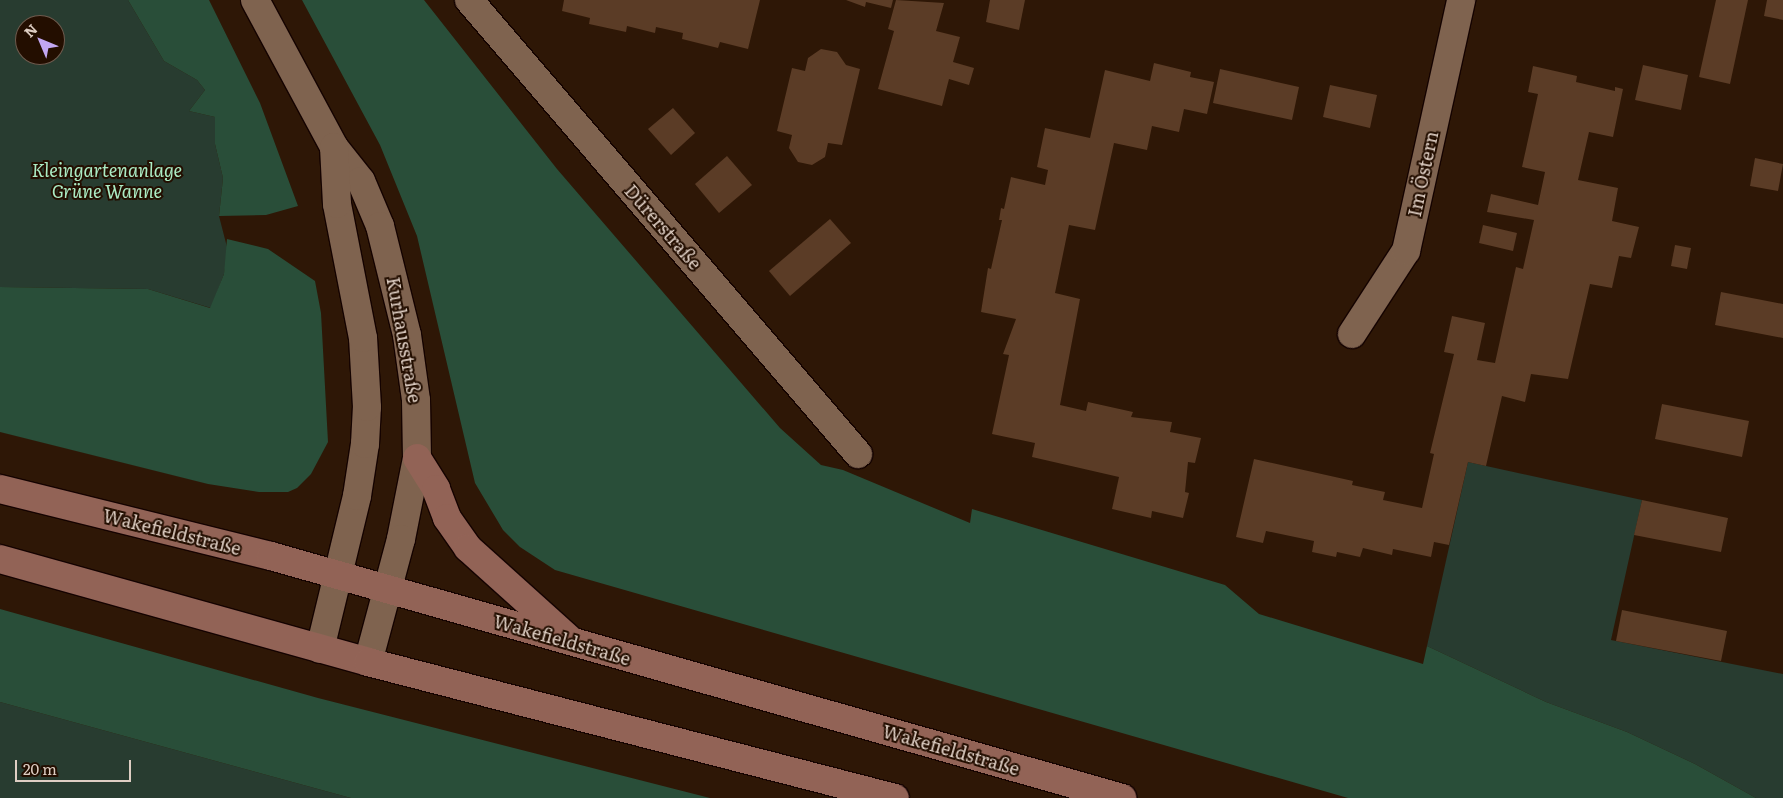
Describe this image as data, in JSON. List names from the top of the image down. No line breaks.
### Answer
{"streets":{"main road":["Wakefieldstraße"],"street":["Im Östern","Dürerstraße","Kurhausstraße"]},"crossings":[["Kurhausstraße","Wakefieldstraße"]],"parks":["Kleingartenanlage Grüne Wanne"],"scale_bar":"20 m","north":"top left"}
